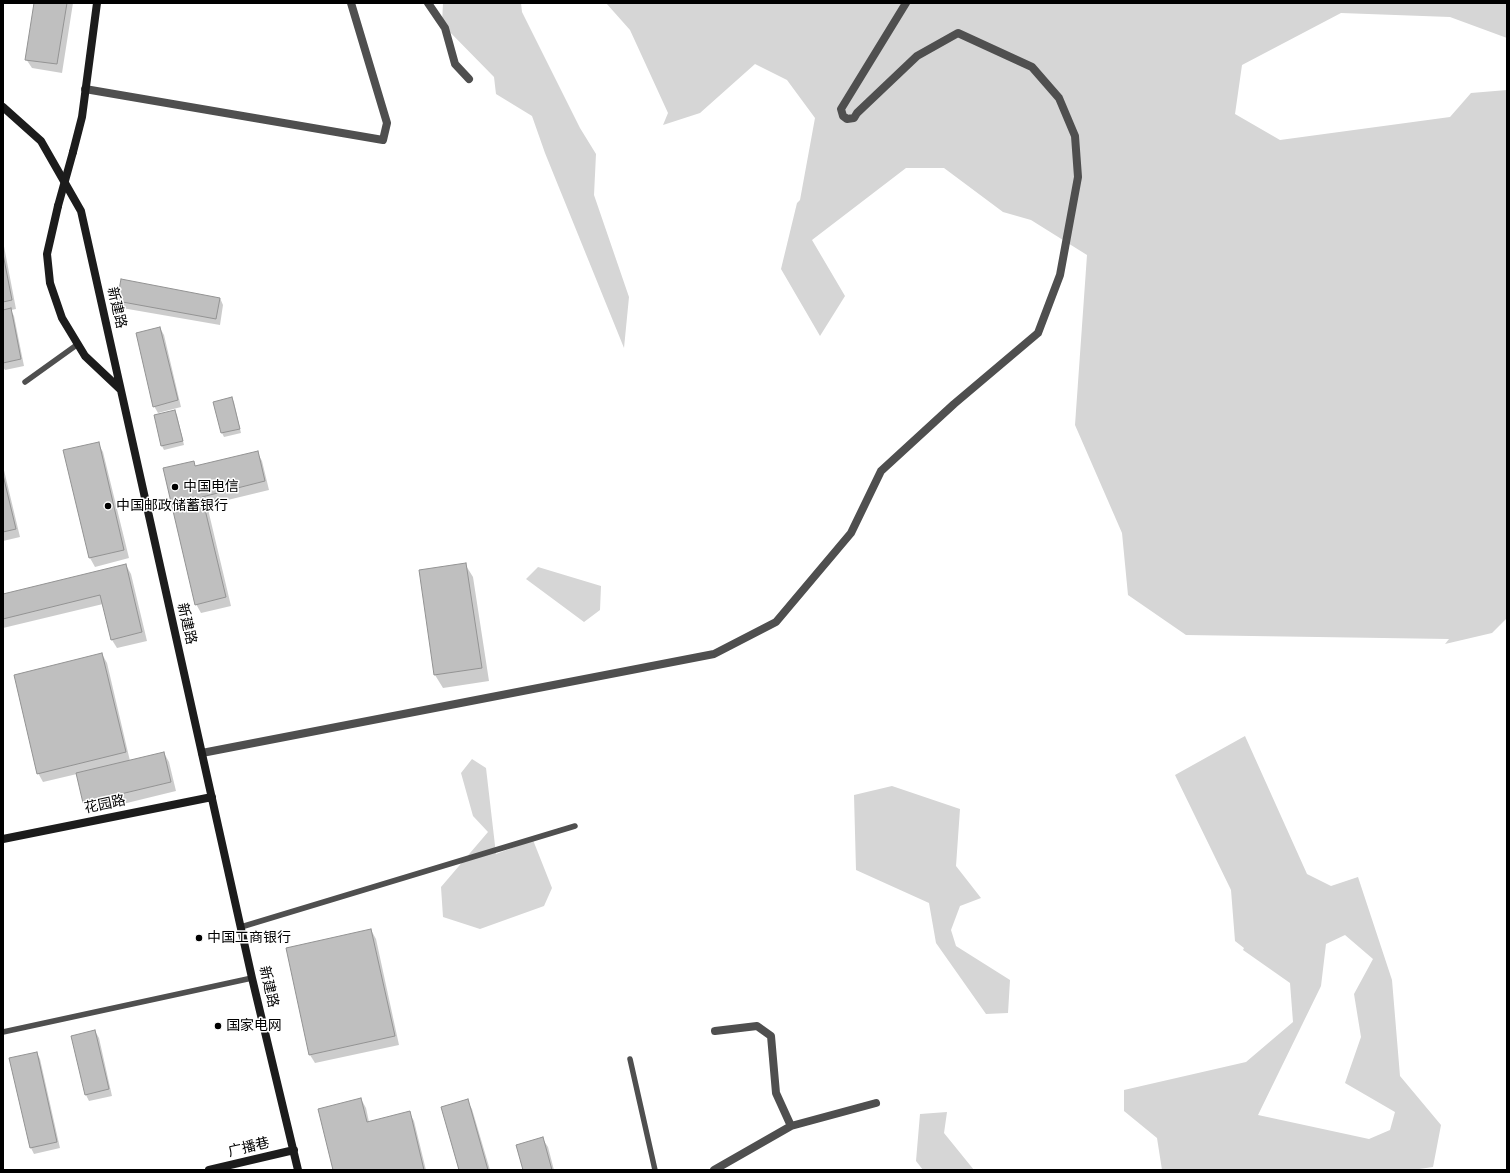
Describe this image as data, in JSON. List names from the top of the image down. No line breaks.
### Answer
{"streets":{"main road":["新建路","花园路","广播巷"]},"crossings":[["新建路","花园路"],["新建路","广播巷"]],"places":["中国电信","中国邮政储蓄银行","中国工商银行","国家电网"]}
